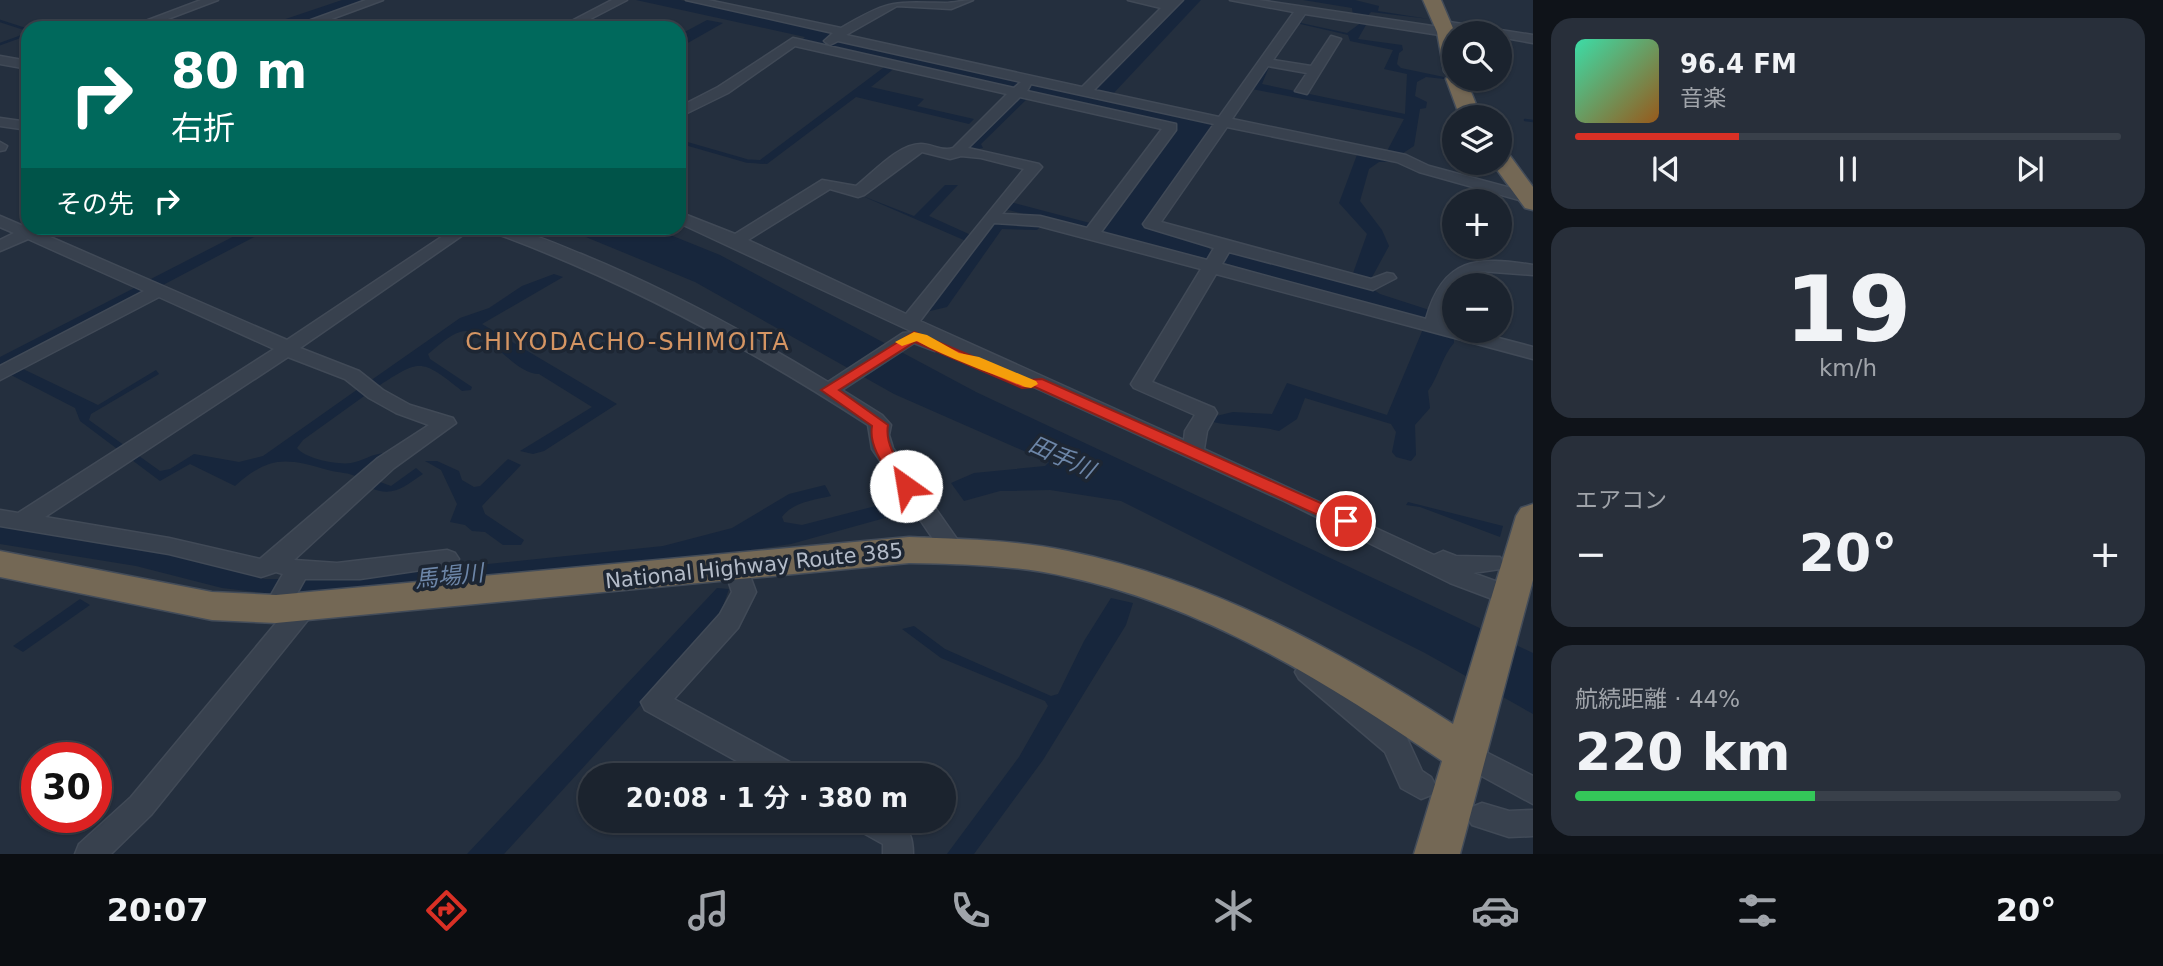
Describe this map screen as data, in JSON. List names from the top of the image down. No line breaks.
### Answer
{"streets":{"highway":["National Highway Route 385"]},"districts":["CHIYODACHO-SHIMOITA"],"water":["田手川","馬場川"],"page":{"map_buttons":["+","−"],"turn":["80 m","右折"],"song":["96.4 FM","音楽"],"then":"その先","tile":[["19","km/h"],"エアコン",["航続距離 · 44%","220 km"]],"heat":["−","20°","+"],"limit":"30","trip":"20:08 · 1 分 · 380 m","tabs":["20:07","20°"]}}
